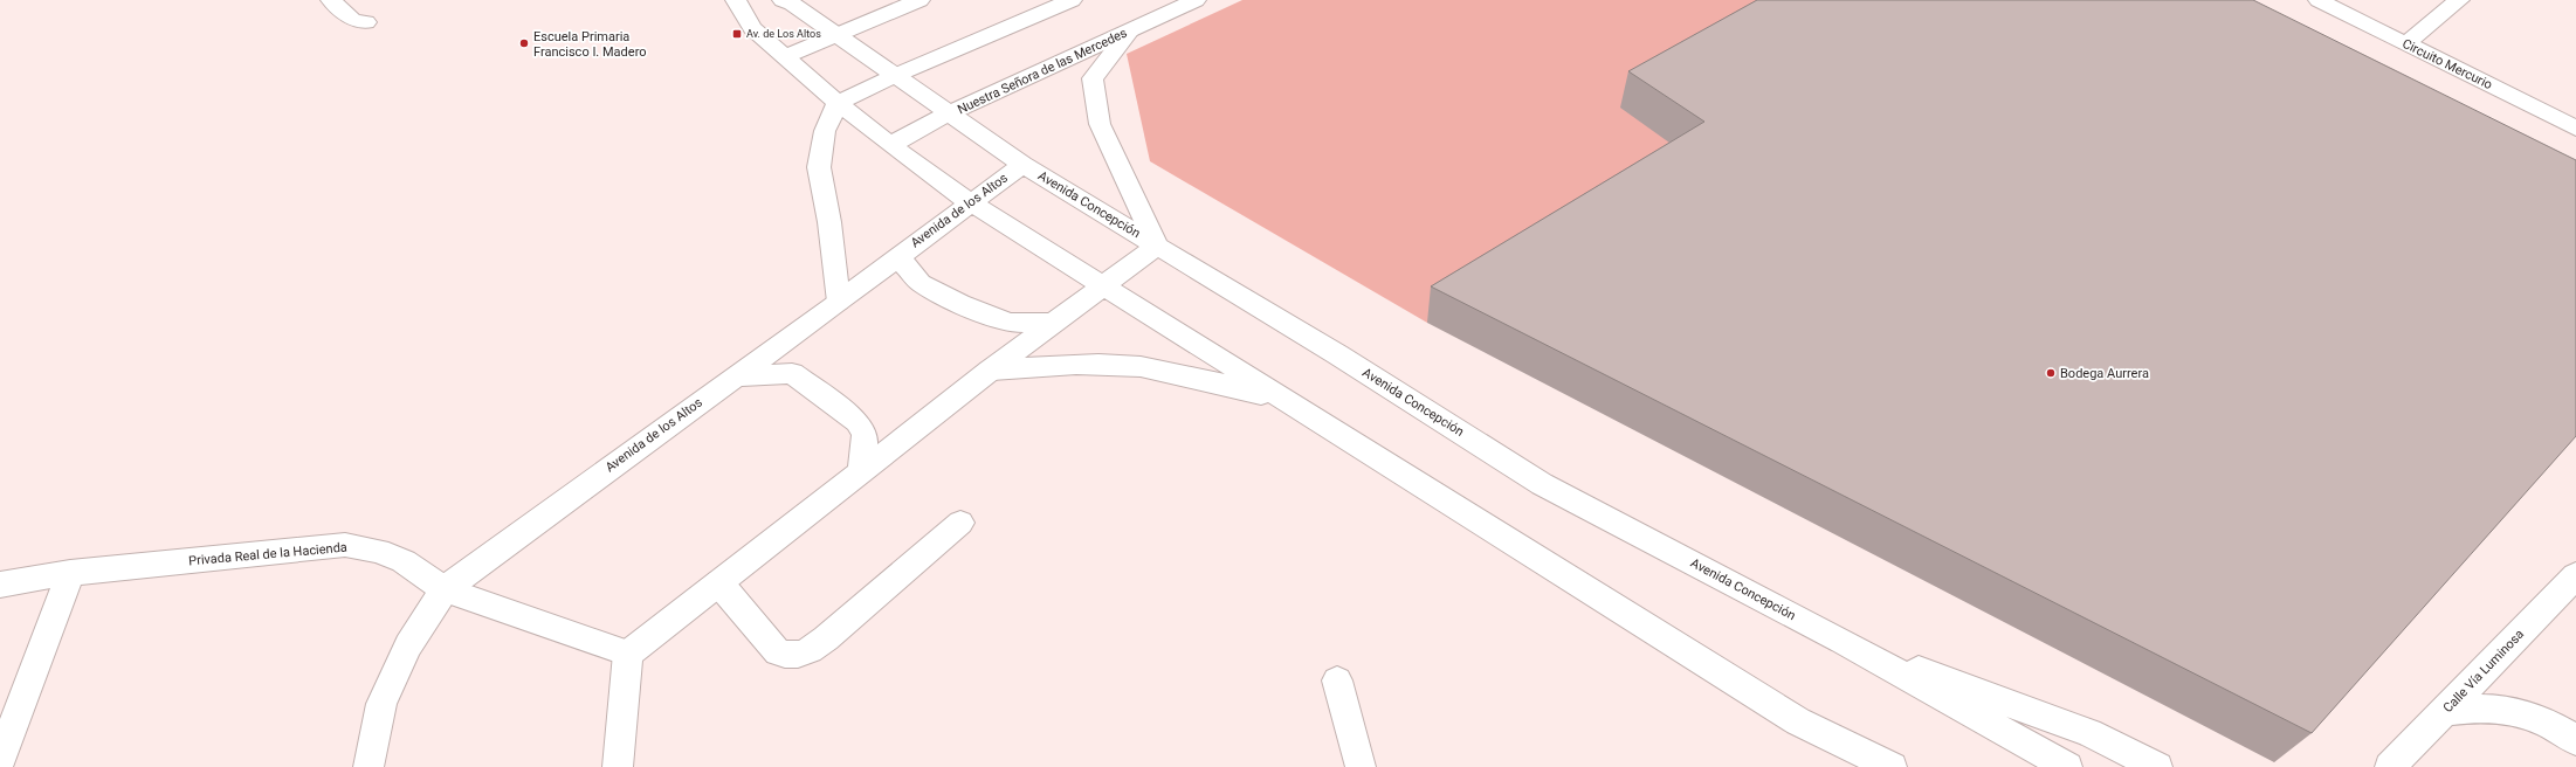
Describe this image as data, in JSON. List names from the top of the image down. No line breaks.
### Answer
{"streets":{"main road":["Circuito Mercurio","Nuestra Señora de las Mercedes","Avenida Concepción","Avenida de los Altos","Privada Real de la Hacienda","Calle Vía Luminosa"]},"crossings":[["Nuestra Señora de las Mercedes","Avenida Concepción"],["Avenida Concepción","Avenida de los Altos"],["Avenida de los Altos","Privada Real de la Hacienda"]],"places":{"transit":["Av. de Los Altos"],"other":["Escuela Primaria Francisco I. Madero","Bodega Aurrera"]}}
